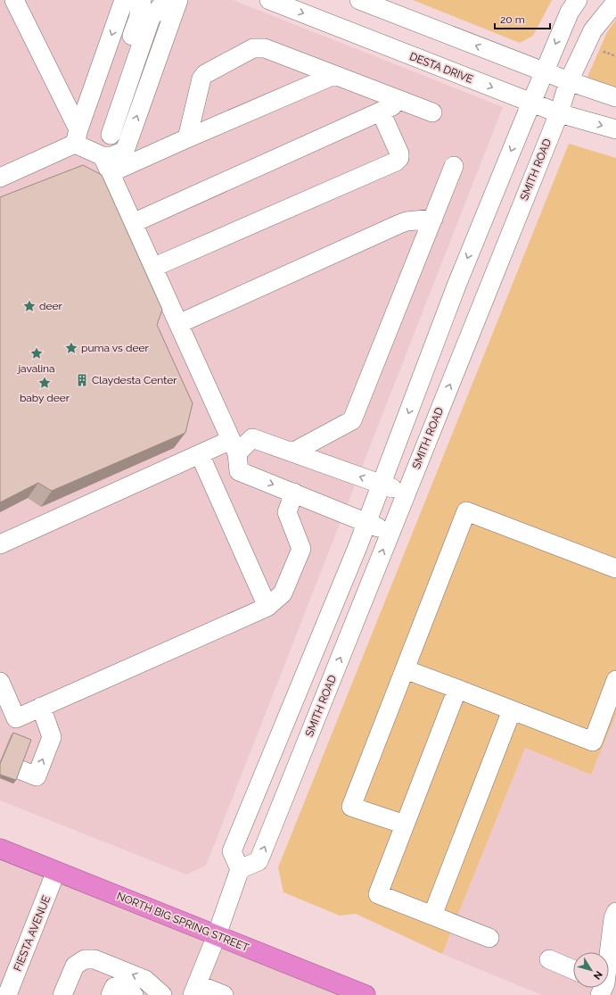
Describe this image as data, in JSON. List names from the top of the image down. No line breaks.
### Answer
{"streets":{"highway":["NORTH BIG SPRING STREET"],"street":["DESTA DRIVE","SMITH ROAD","FIESTA AVENUE"]},"crossings":[["DESTA DRIVE","SMITH ROAD"],["NORTH BIG SPRING STREET","FIESTA AVENUE"]],"places":{"place":["deer","puma vs deer","javalina","baby deer"],"building":["Claydesta Center"]},"scale_bar":"20 m","north":"bottom right"}
